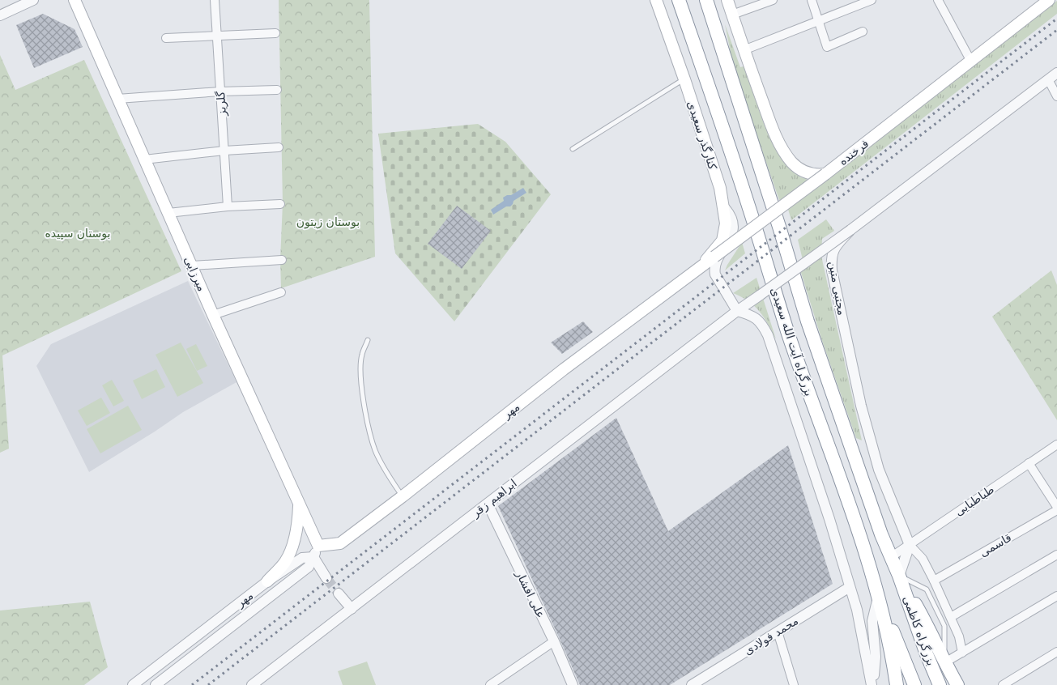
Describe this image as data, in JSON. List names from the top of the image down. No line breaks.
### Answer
{"streets":{"highway":["بزرگراه آیت الله سعیدی","بزرگراه کاظمی"],"main road":["کنارگذر سعیدی","فرخنده","میرزایی","مهر"],"street":["گلریز","مجتبی متین","ابراهیم زقر","طباطبایی","قاسمی","علی افشار","محمد فولادی"]},"crossings":[["کنارگذر سعیدی","فرخنده"],["کنارگذر سعیدی","مهر"],["فرخنده","مهر"],["میرزایی","مهر"],["مجتبی متین","ابراهیم زقر"],["مجتبی متین","طباطبایی"],["بزرگراه آیت الله سعیدی","طباطبایی"],["بزرگراه آیت الله سعیدی","بزرگراه کاظمی"],["ابراهیم زقر","علی افشار"]],"parks":["بوستان زیتون","بوستان سپیده"]}
